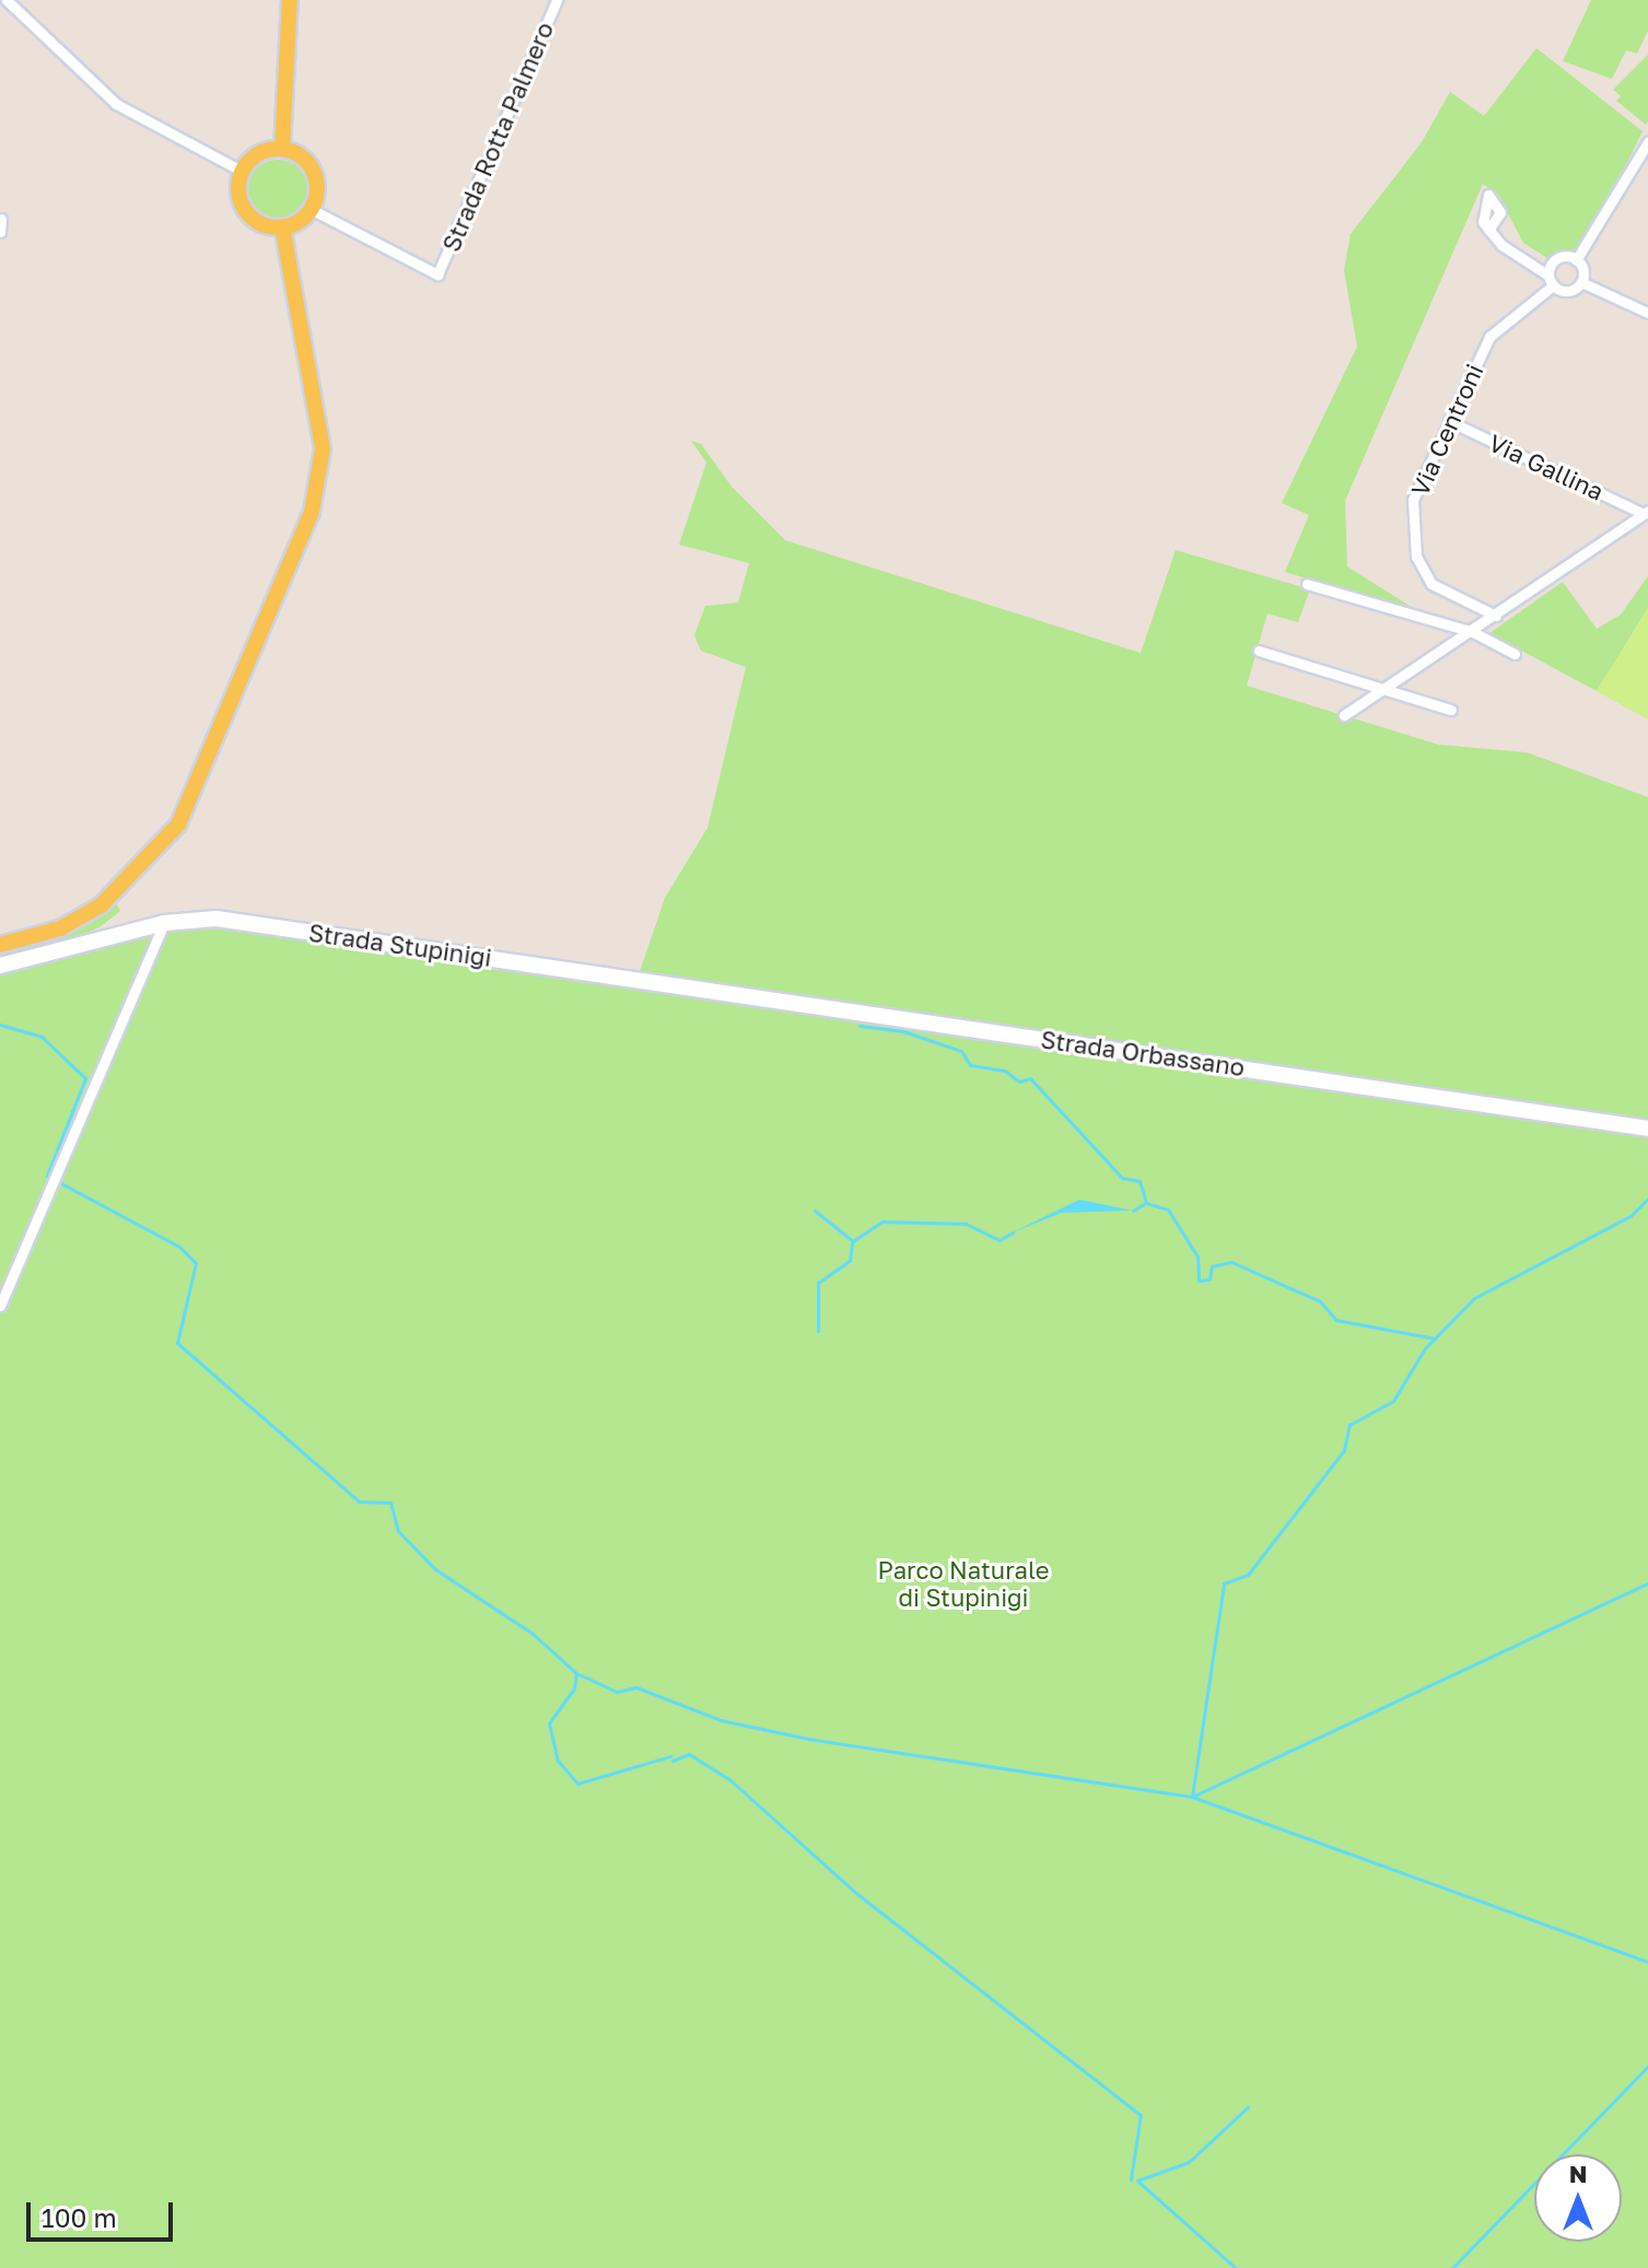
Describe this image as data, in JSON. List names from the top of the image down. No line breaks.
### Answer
{"streets":{"main road":["Strada Stupinigi","Strada Orbassano"],"street":["Strada Rotta Palmero","Via Centroni","Via Gallina"]},"crossings":[["Via Centroni","Via Gallina"],["Strada Stupinigi","Strada Orbassano"]],"parks":["Parco Naturale di Stupinigi"],"scale_bar":"100 m","north":"top"}
